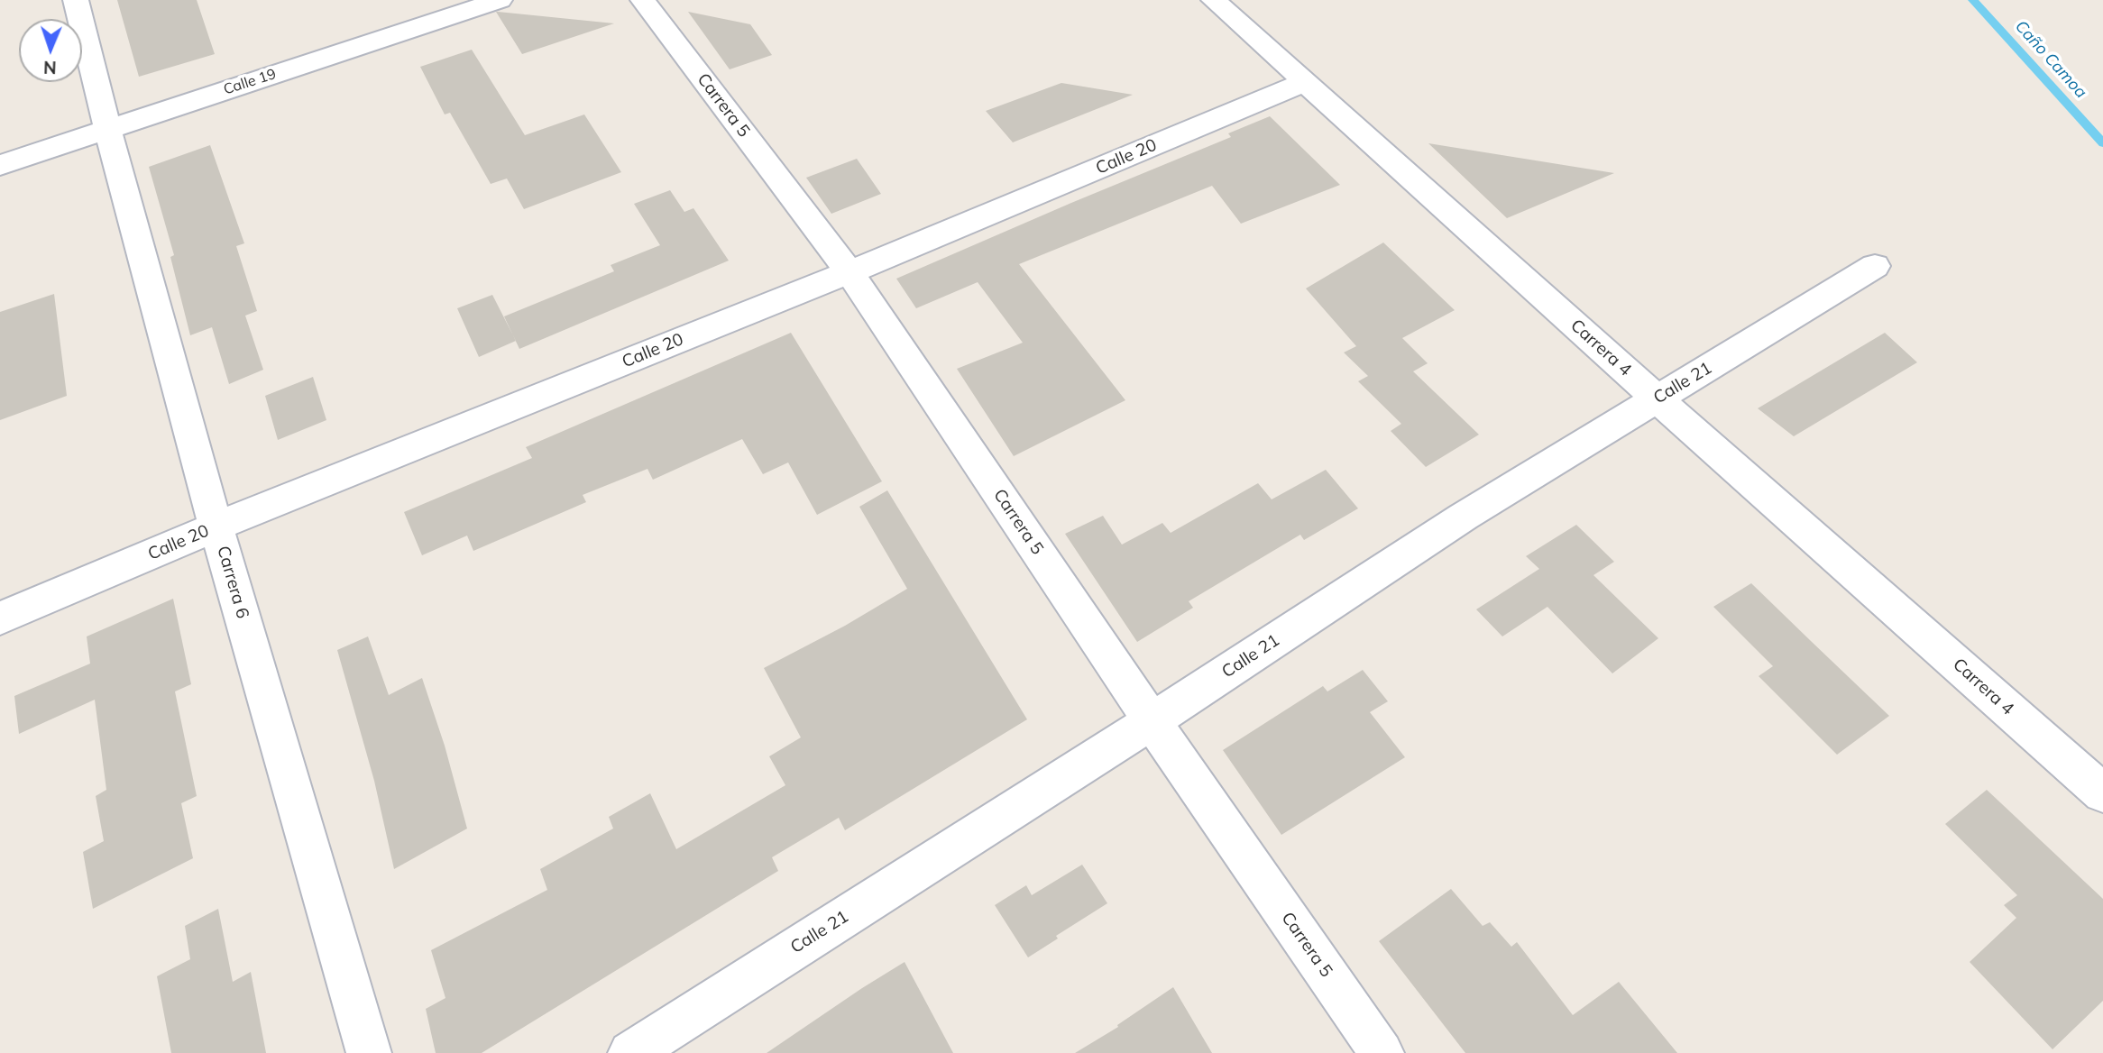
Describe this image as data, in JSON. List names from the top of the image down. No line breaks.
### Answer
{"streets":{"street":["Calle 19","Carrera 5","Calle 20","Carrera 4","Calle 21","Carrera 6"]},"crossings":[["Calle 19","Carrera 6"],["Carrera 5","Calle 20"],["Carrera 5","Calle 21"],["Calle 20","Carrera 4"],["Calle 20","Carrera 6"],["Carrera 4","Calle 21"]],"water":["Caño Camoa"],"north":"bottom"}
